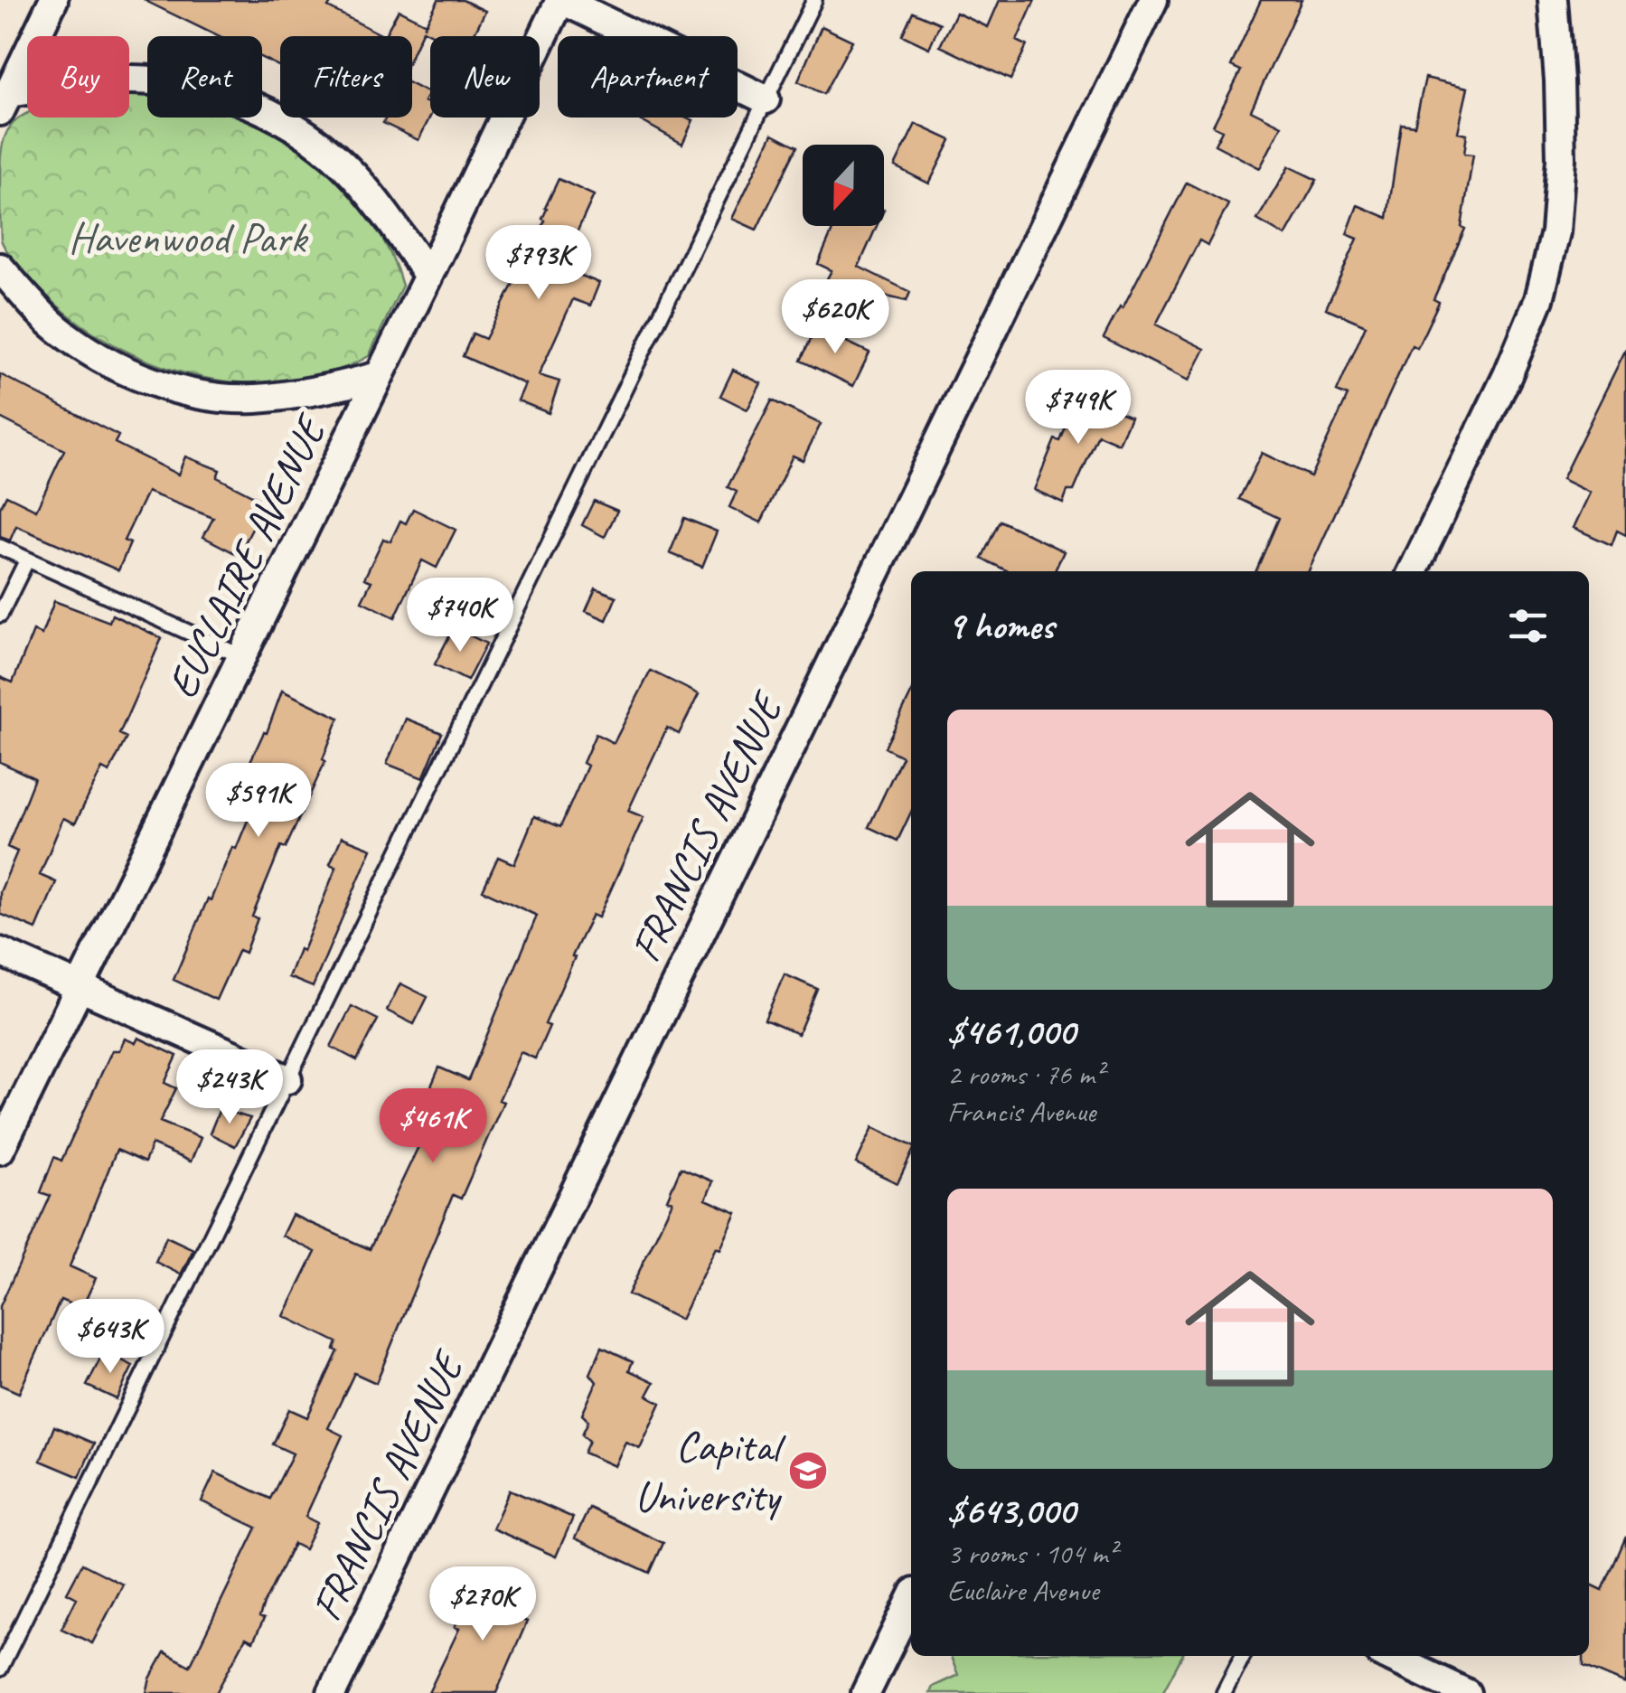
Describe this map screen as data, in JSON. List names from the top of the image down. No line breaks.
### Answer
{"streets":{"street":["EUCLAIRE AVENUE","FRANCIS AVENUE"]},"parks":["Havenwood Park"],"places":{"school or university":["Capital University"]},"north":"bottom","page":{"chip":["Buy","Rent","Filters","New","Apartment"],"price":["$793K","$620K","$749K","$740K","$591K","$243K","$461K","$643K","$270K"],"heading":"9 homes","list":[{"name":"$461,000","note":"2 rooms · 76 m² · Francis Avenue"},{"name":"$643,000","note":"3 rooms · 104 m² · Euclaire Avenue"}]}}
